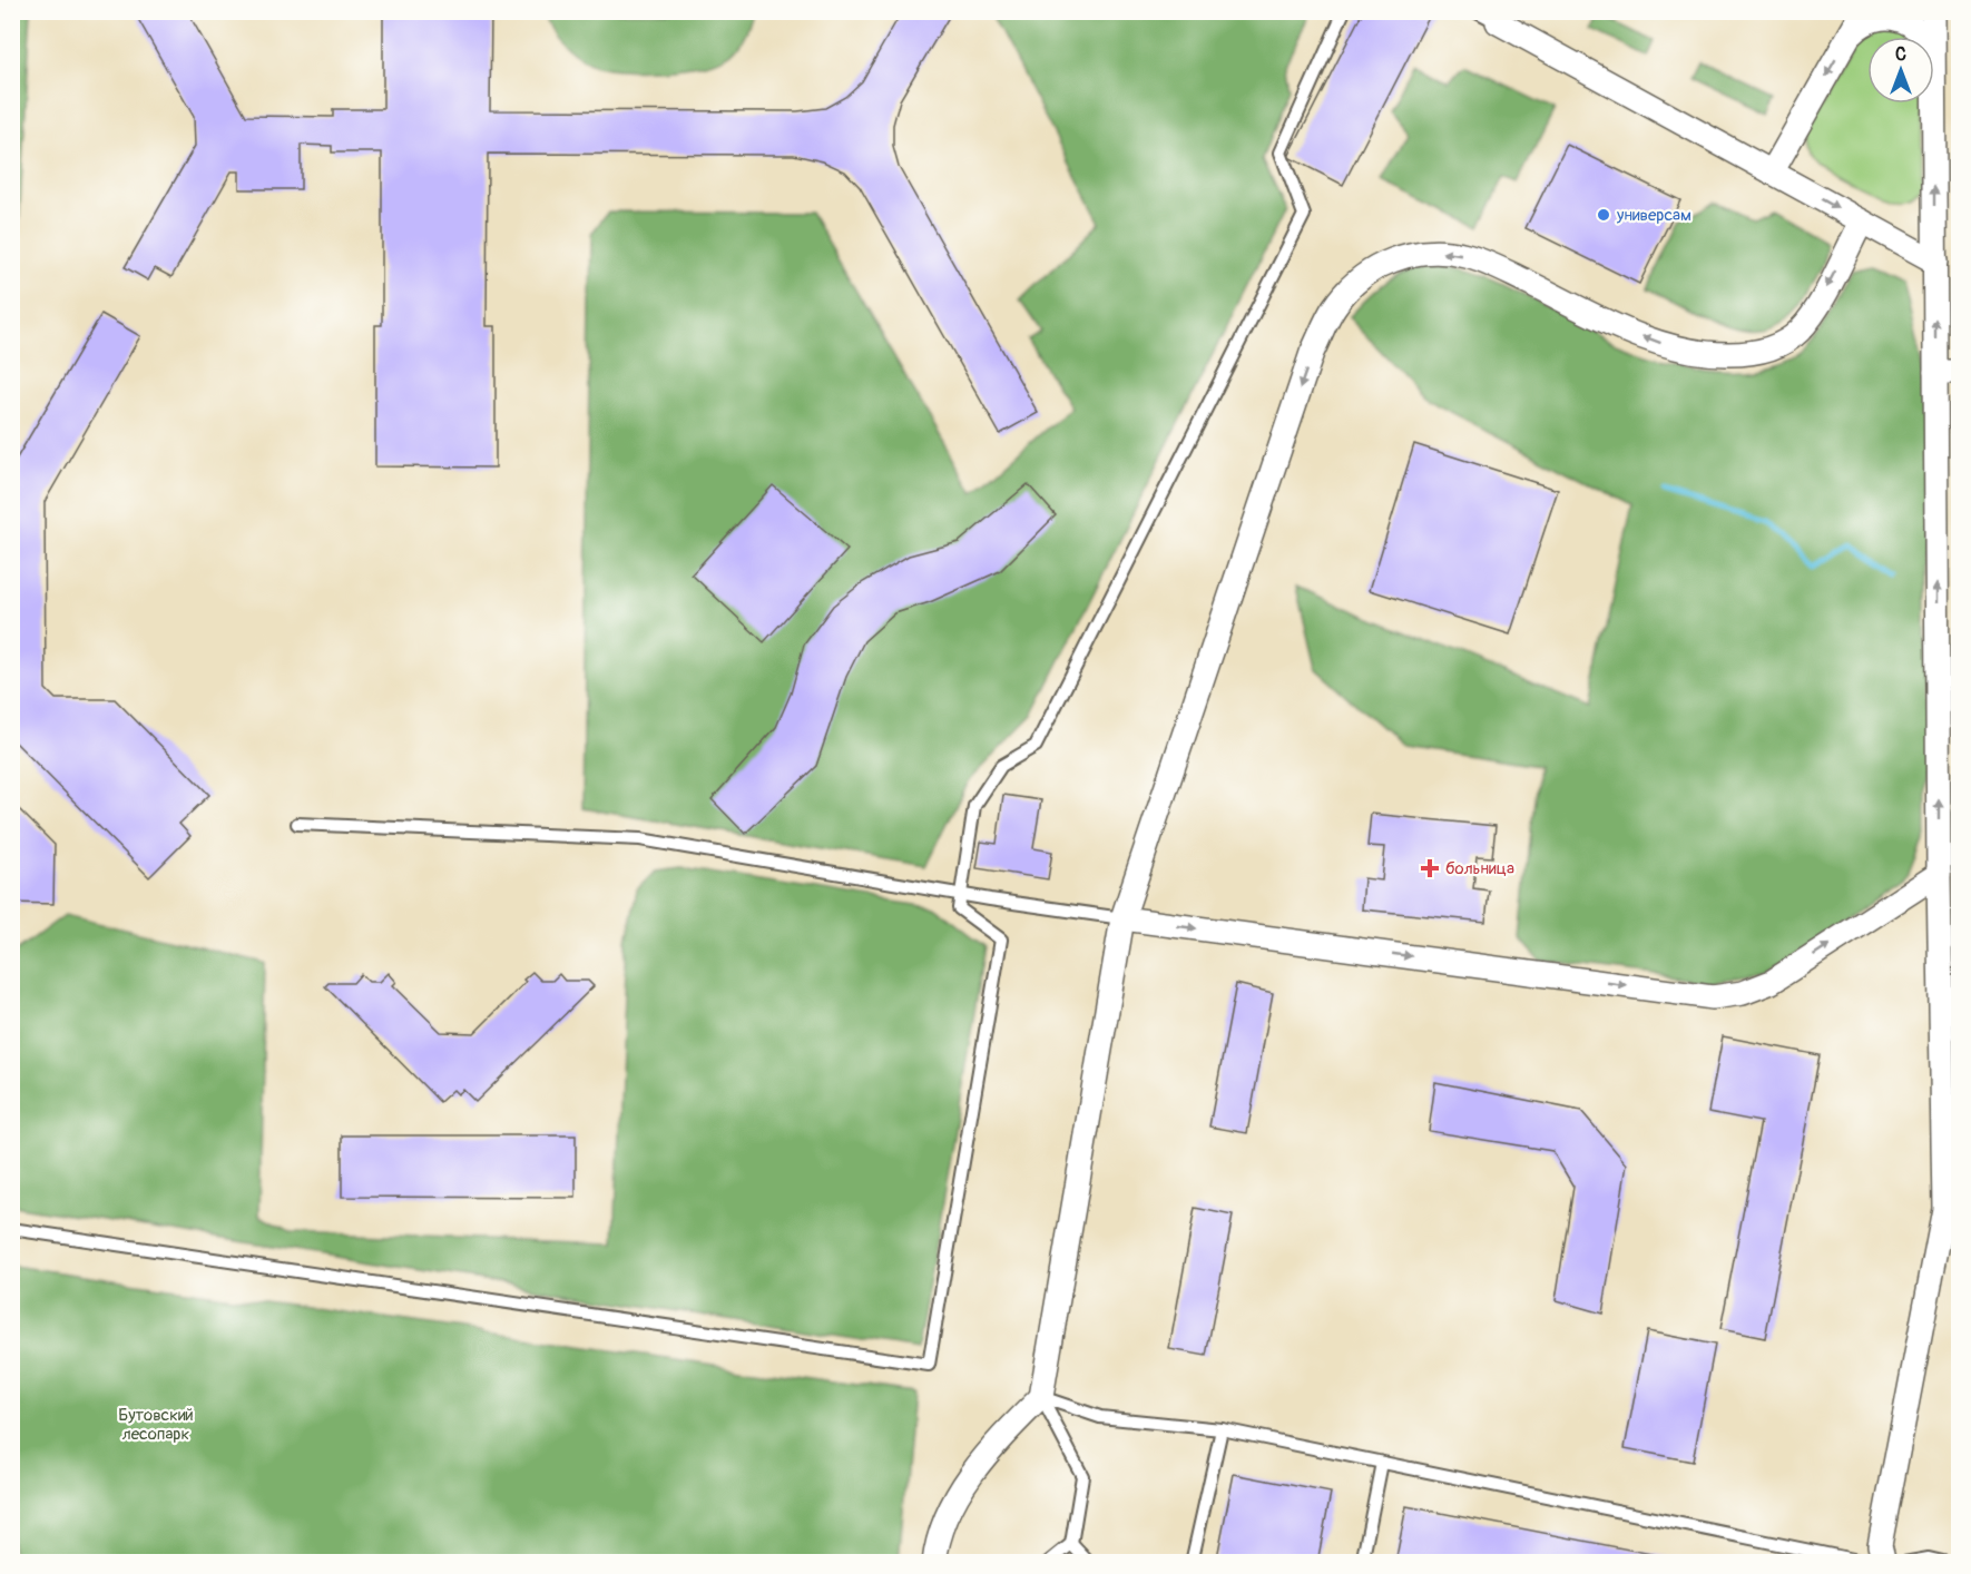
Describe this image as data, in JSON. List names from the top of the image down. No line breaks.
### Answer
{"parks":["Бутовский лесопарк"],"places":{"other":["универсам"],"health":["больница"]},"north":"top"}
